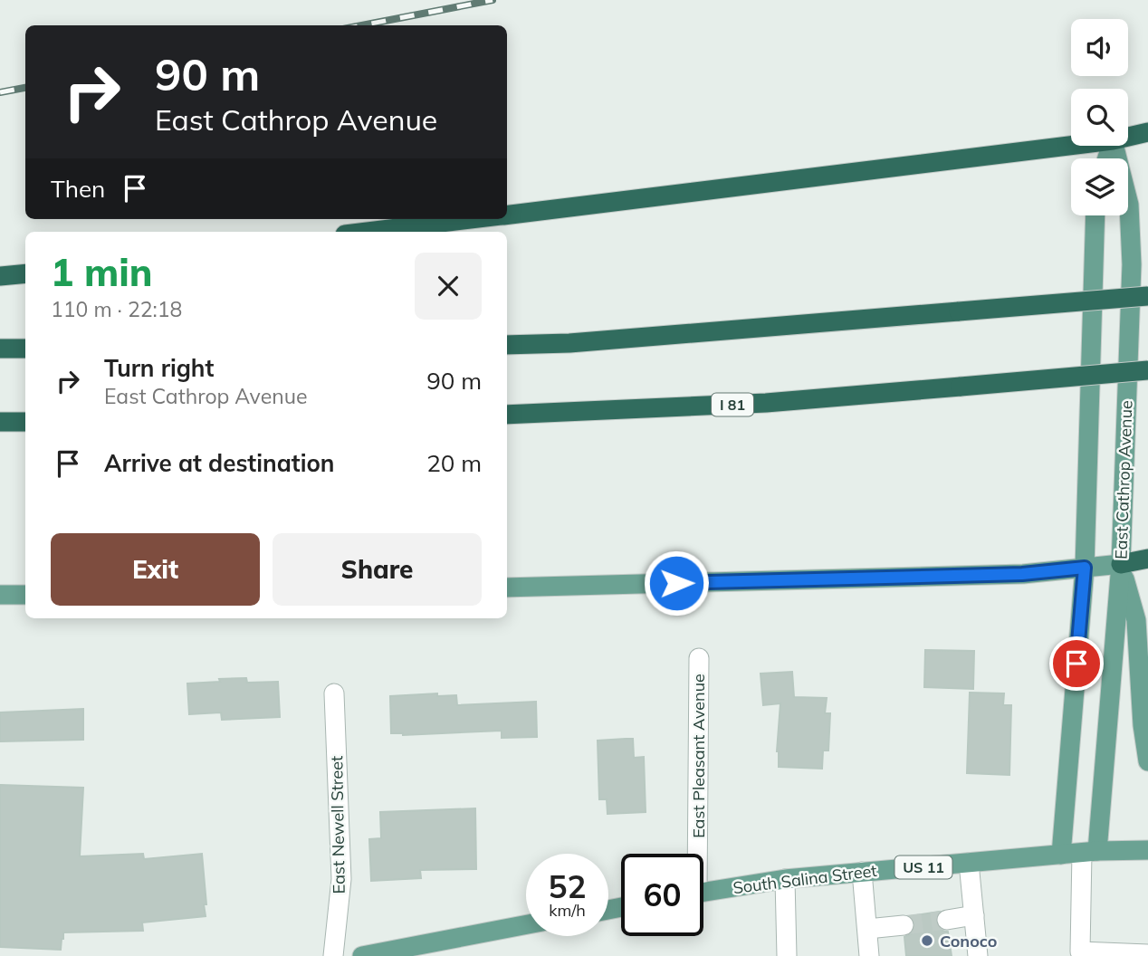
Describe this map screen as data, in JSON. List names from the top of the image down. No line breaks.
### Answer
{"streets":{"highway":["I 81"],"main road":["East Cathrop Avenue","US 11","South Salina Street"],"street":["East Pleasant Avenue","East Newell Street"]},"crossings":[["East Cathrop Avenue","South Salina Street"]],"places":["Conoco"],"page":{"turn":["90 m","East Cathrop Avenue"],"then":"Then","heading":["1 min","110 m · 22:18"],"list":[{"name":"Turn right","note":"East Cathrop Avenue","value":"90 m"},{"name":"Arrive at destination","value":"20 m"}],"buttons":["Exit","Share"],"speed":"52 km/h","limit":"60"}}
